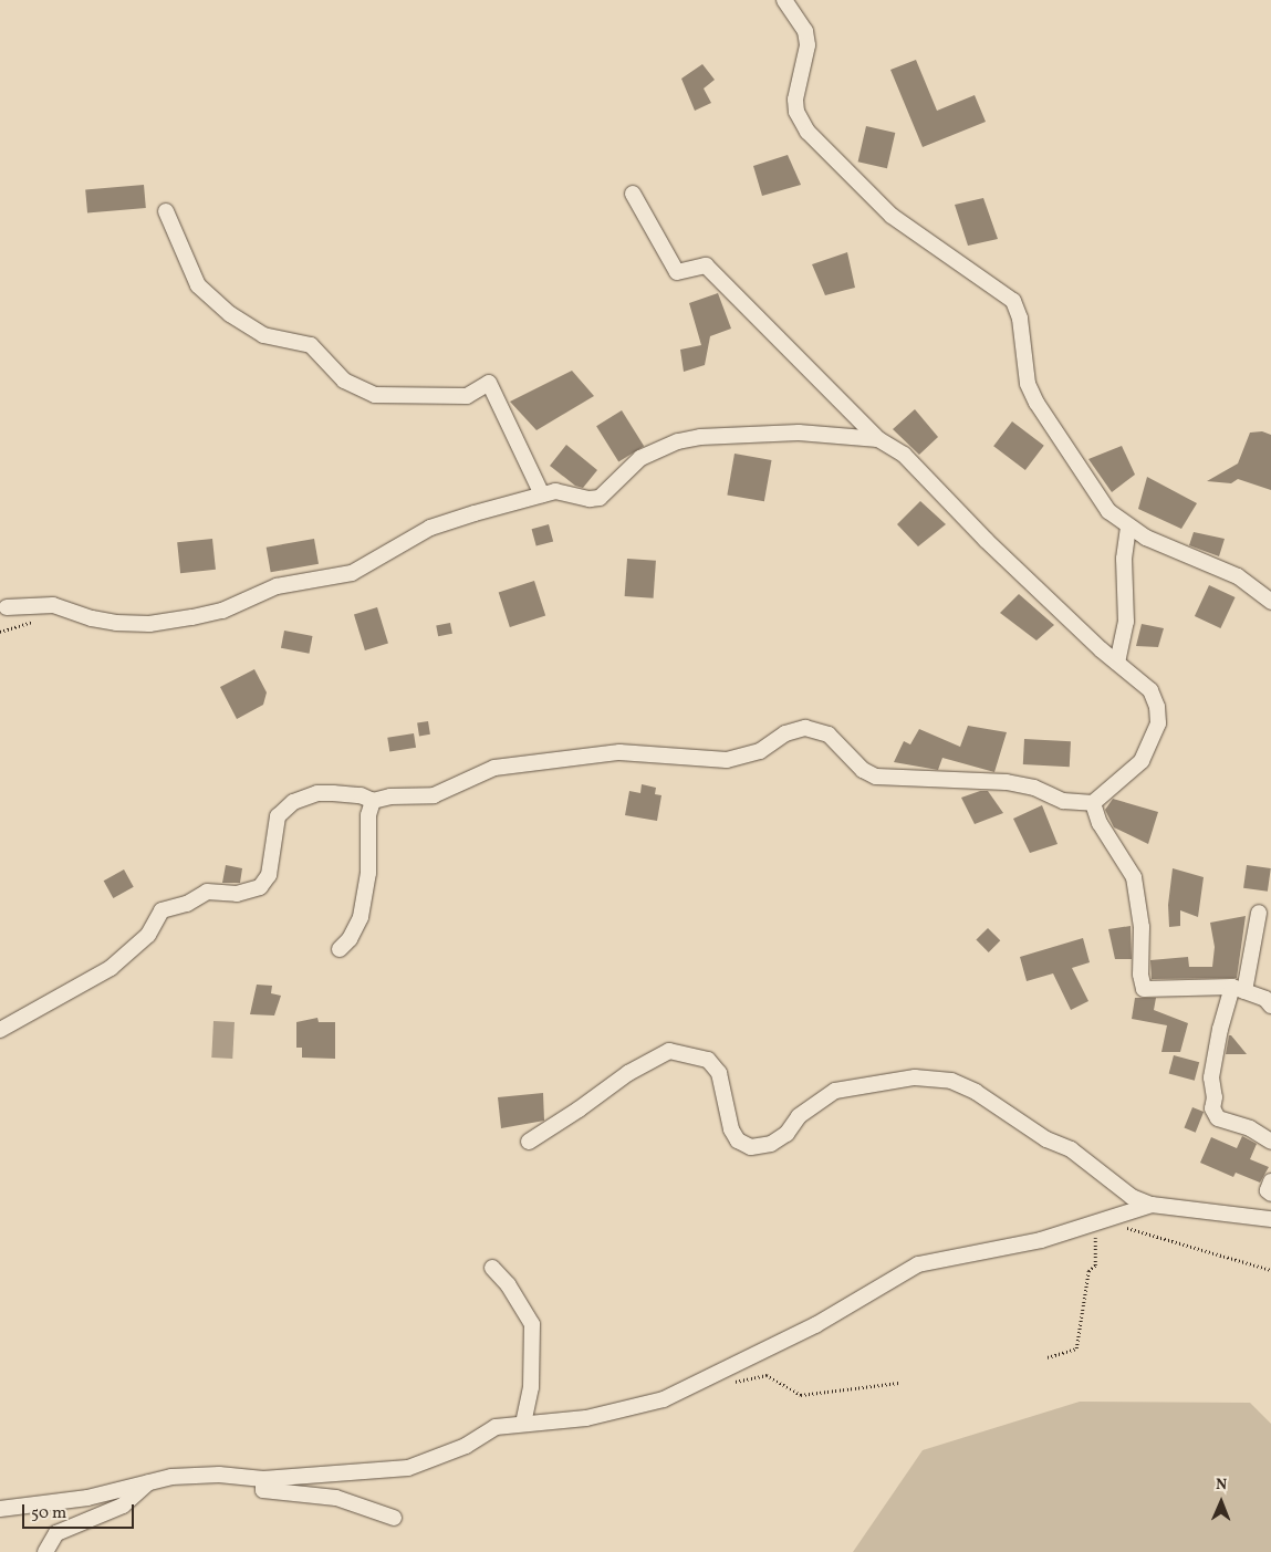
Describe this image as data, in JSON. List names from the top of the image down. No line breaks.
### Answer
{"scale_bar":"50 m","north":"top"}
